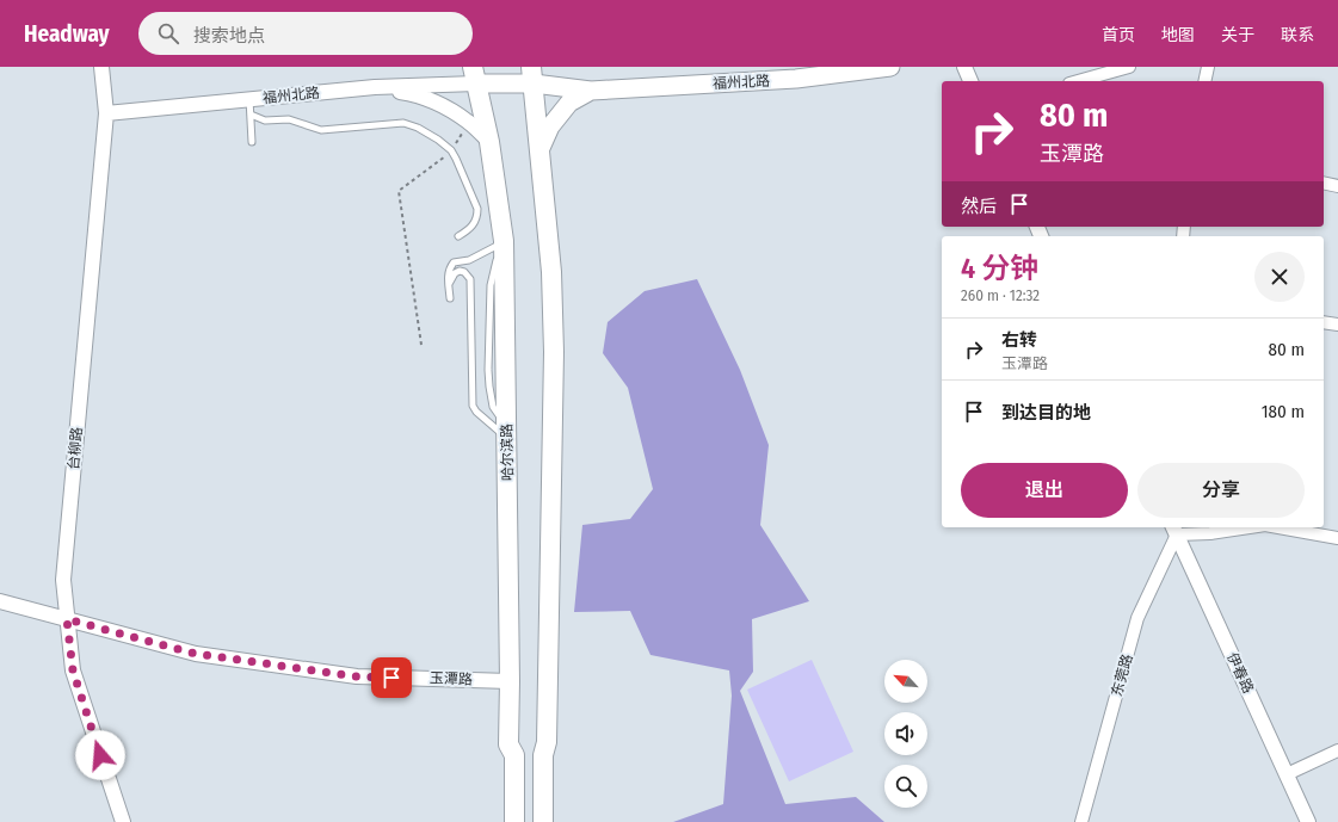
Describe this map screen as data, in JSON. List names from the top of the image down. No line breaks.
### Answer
{"streets":{"highway":["哈尔滨路"],"main road":["福州北路"],"street":["台柳路","伊春路","东莞路","玉潭路"]},"crossings":[["福州北路","台柳路"],["福州北路","哈尔滨路"],["台柳路","玉潭路"],["哈尔滨路","玉潭路"],["伊春路","东莞路"]],"north":"top left","page":{"header":"Headway","search":"搜索地点","nav":["首页","地图","关于","联系"],"turn":["80 m","玉潭路"],"then":"然后","heading":["4 分钟","260 m · 12:32"],"list":[{"name":"右转","note":"玉潭路","value":"80 m"},{"name":"到达目的地","value":"180 m"}],"buttons":["退出","分享"]}}
